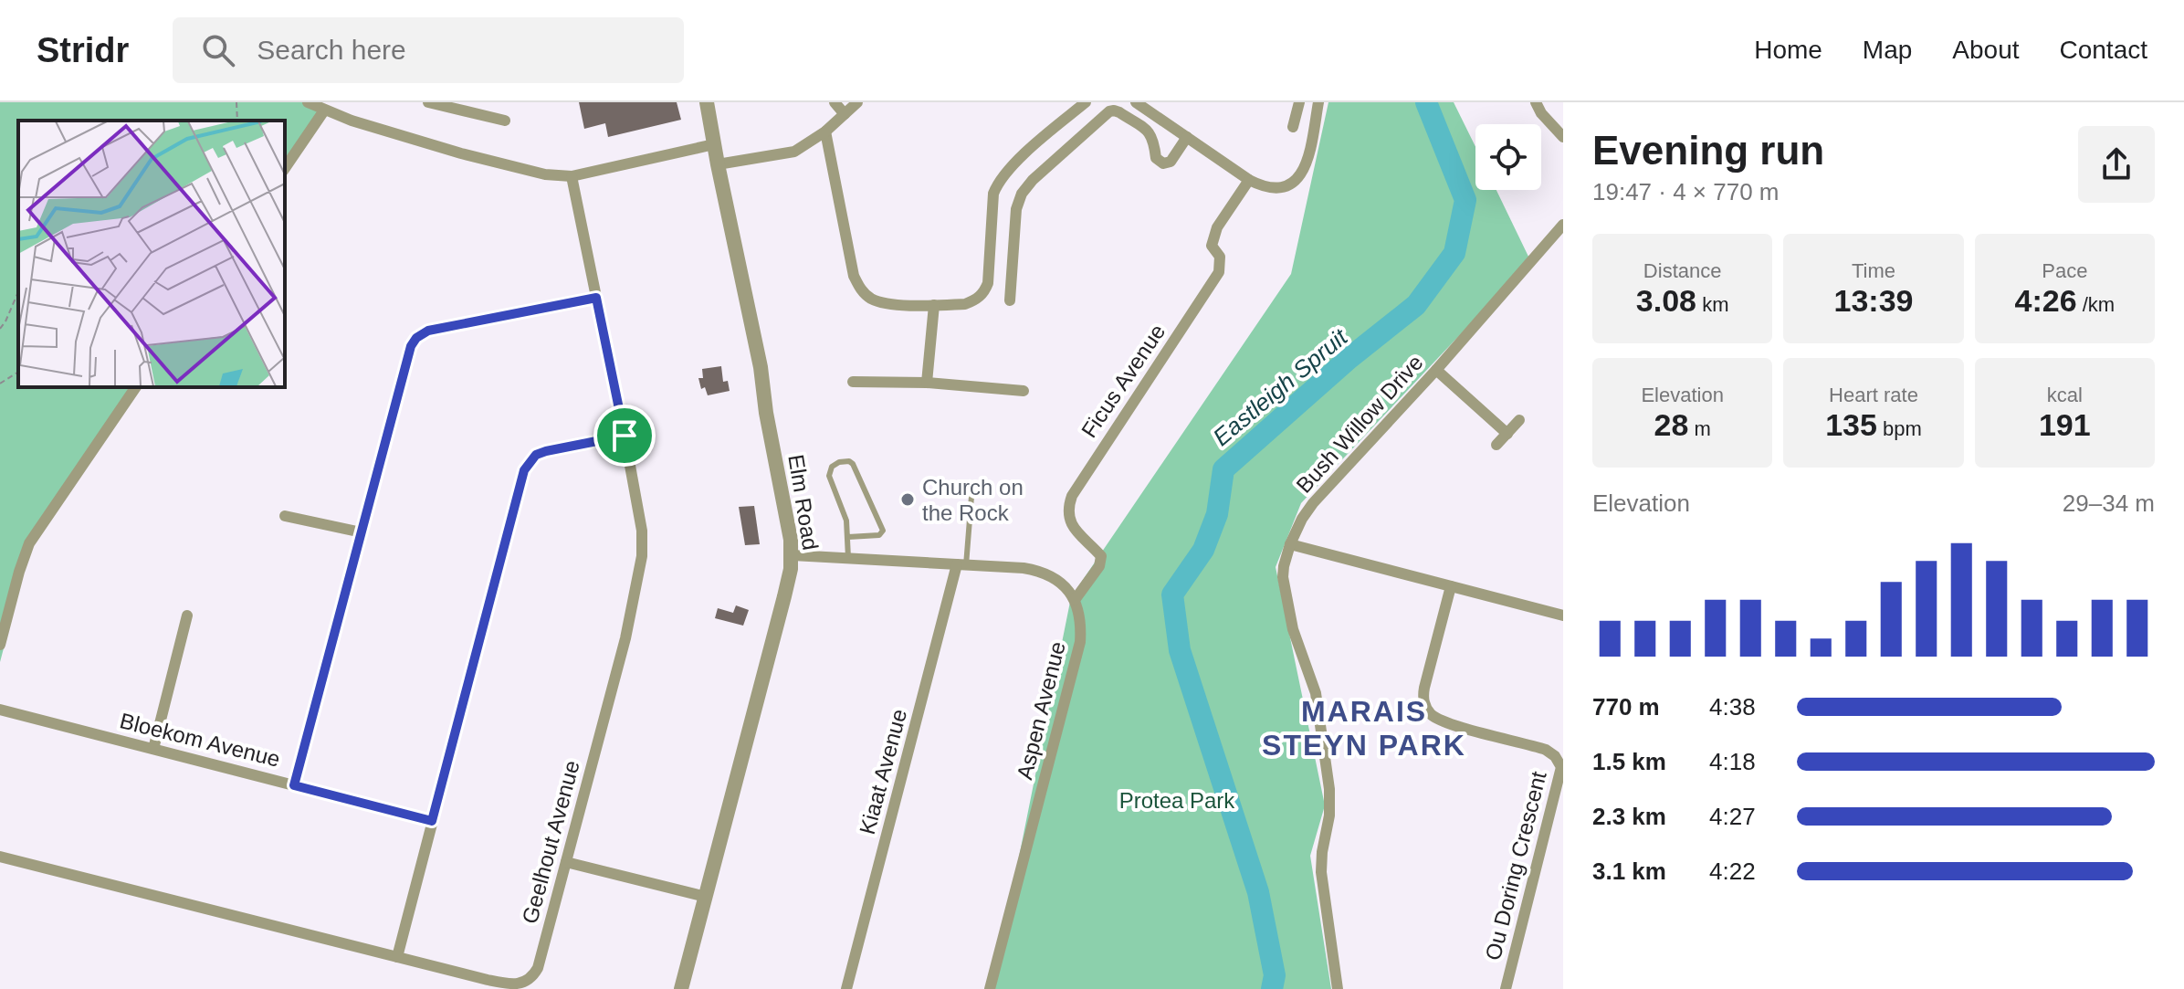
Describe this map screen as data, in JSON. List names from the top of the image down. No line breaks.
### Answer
{"streets":{"street":["Ficus Avenue","Bush Willow Drive","Elm Road","Aspen Avenue","Bloekom Avenue","Kiaat Avenue","Geelhout Avenue","Ou Doring Crescent"]},"crossings":[["Ficus Avenue","Aspen Avenue"]],"districts":["MARAIS STEYN PARK"],"water":["Eastleigh Spruit"],"parks":["Protea Park"],"places":["Church on the Rock"],"page":{"header":"Stridr","search":"Search here","nav":["Home","Map","About","Contact"],"heading":["Evening run","19:47 · 4 × 770 m"],"stats":[["Distance","3.08 km"],["Time","13:39"],["Pace","4:26 /km"],["Elevation","28 m"],["Heart rate","135 bpm"],["kcal","191"]],"chart":["Elevation","29–34 m"],"list":[{"name":"770 m","note":"4:38"},{"name":"1.5 km","note":"4:18"},{"name":"2.3 km","note":"4:27"},{"name":"3.1 km","note":"4:22"}]}}
